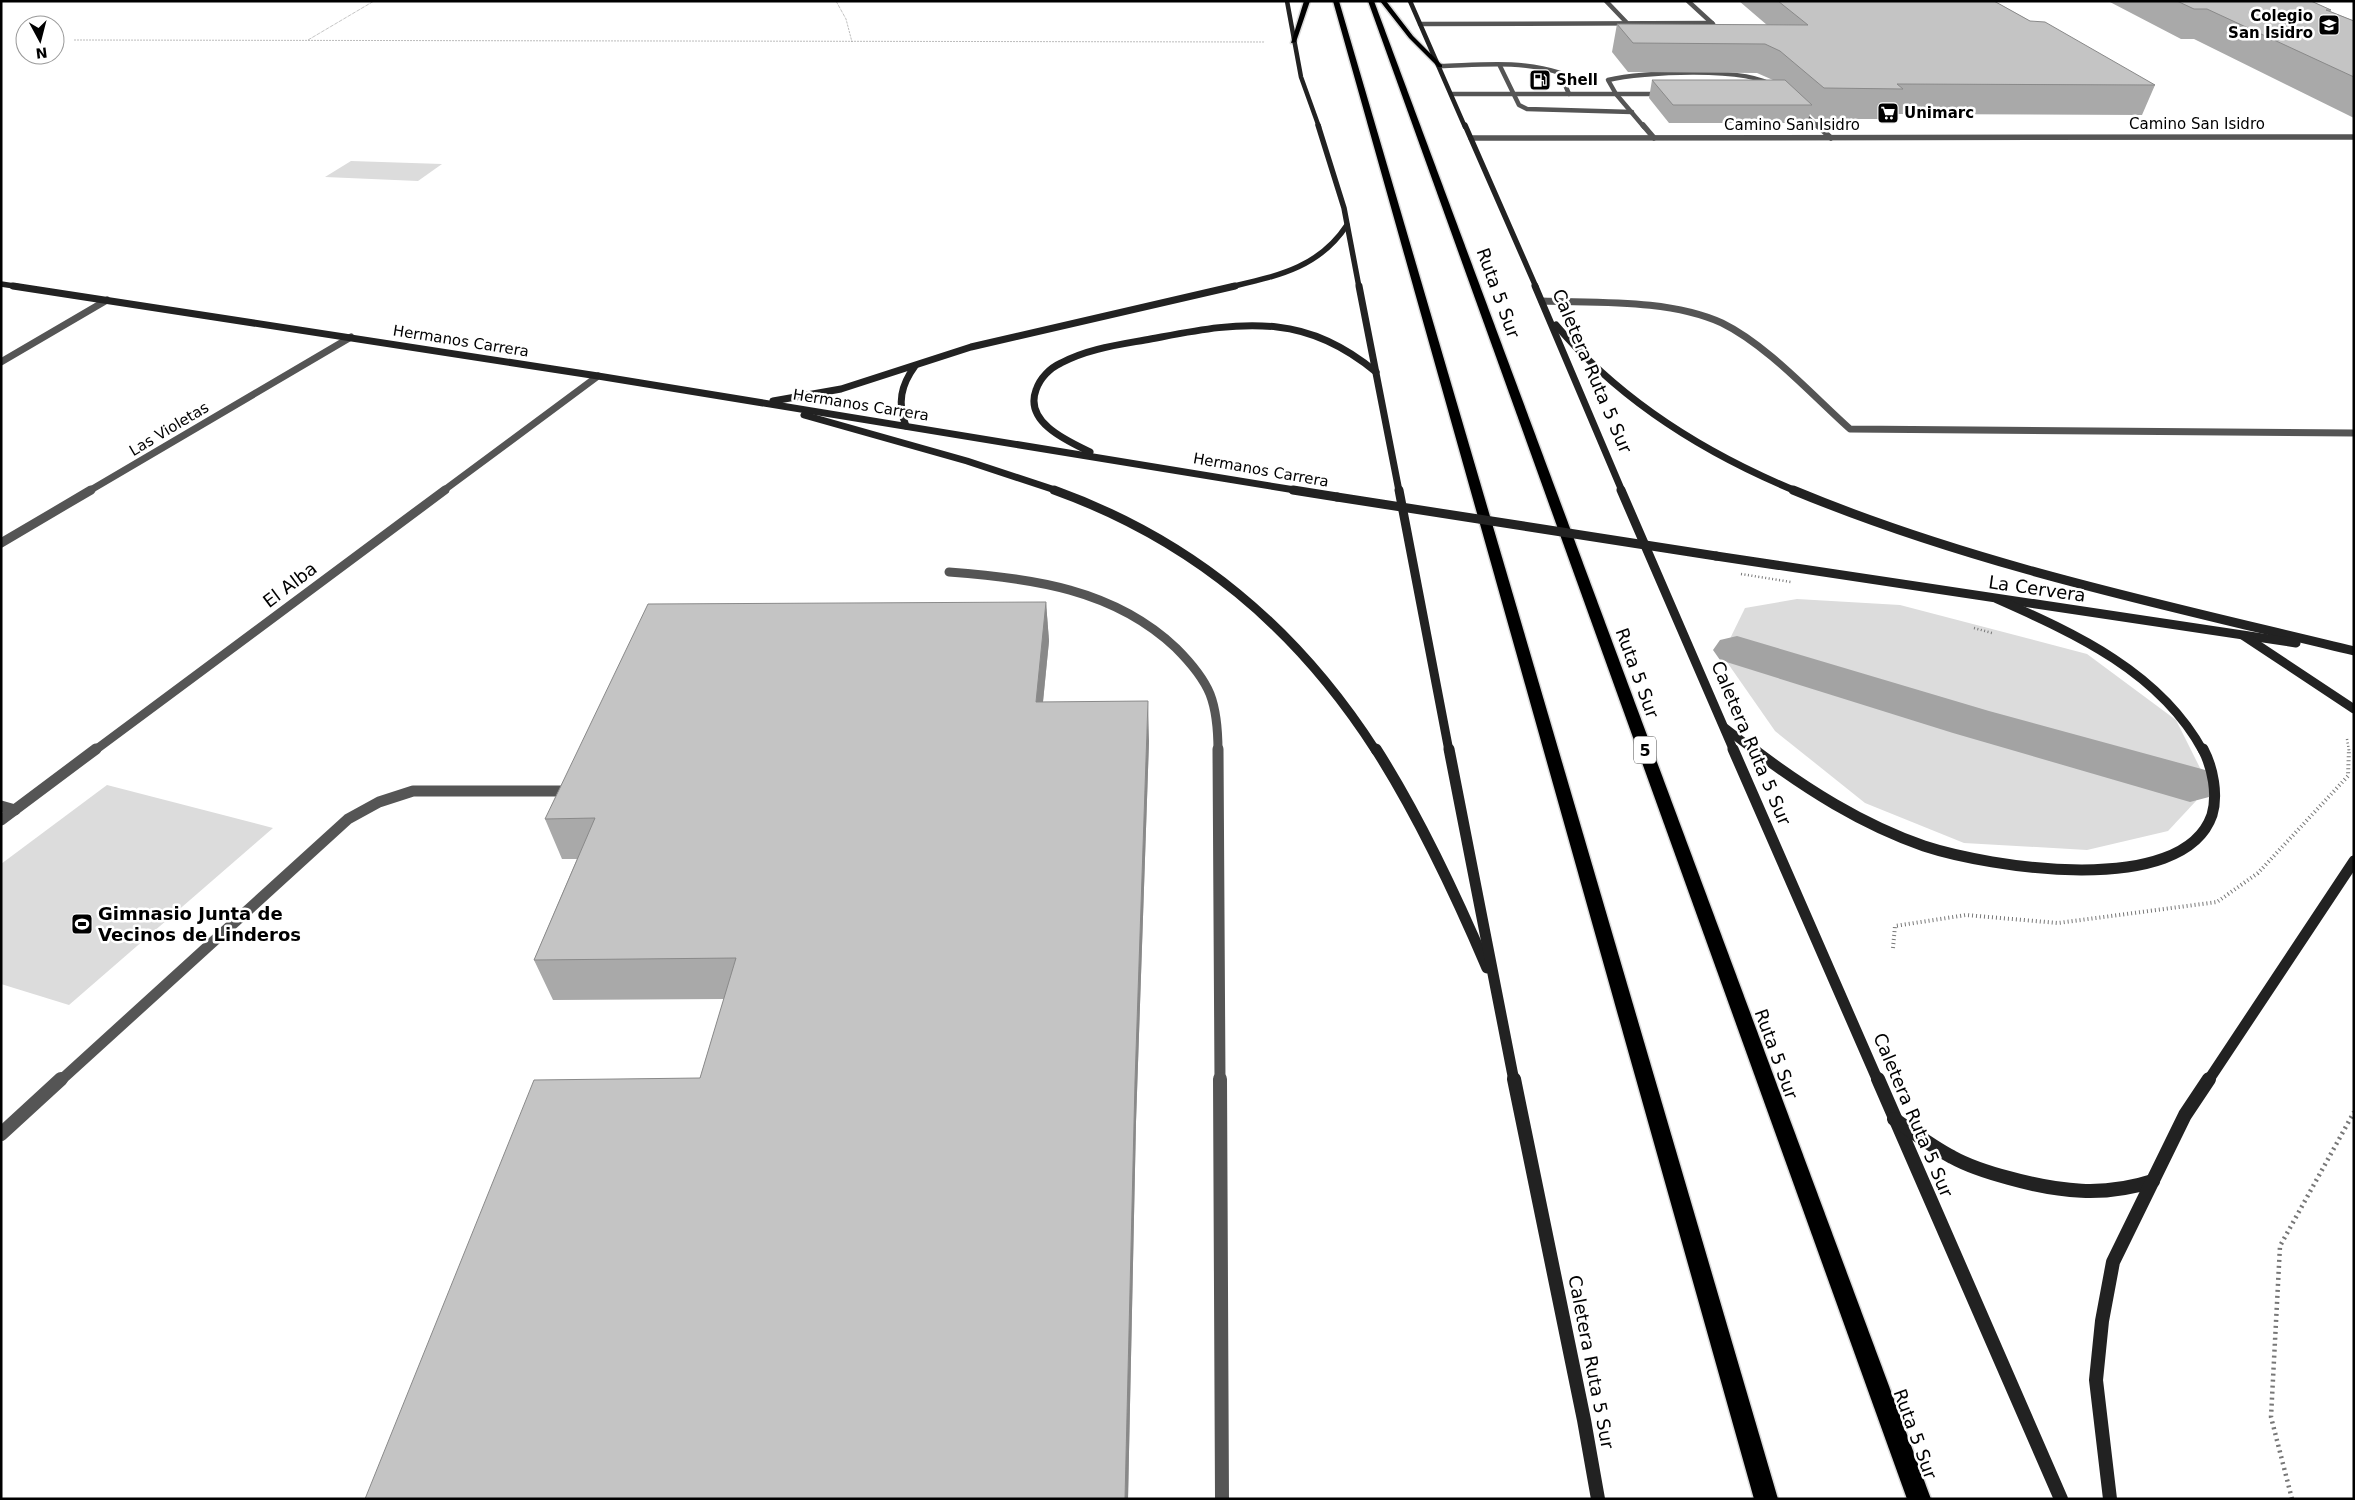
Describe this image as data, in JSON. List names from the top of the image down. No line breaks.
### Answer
{"streets":{"highway":["Ruta 5 Sur","5"],"main road":["Hermanos Carrera","Caletera Ruta 5 Sur","La Cervera"],"street":["Camino San Isidro","Las Violetas","El Alba"]},"crossings":[["Camino San Isidro","Caletera Ruta 5 Sur"],["Hermanos Carrera","Las Violetas"],["Hermanos Carrera","El Alba"],["Hermanos Carrera","La Cervera"]],"places":{"school or university":["Colegio San Isidro"],"fuel station":["Shell"],"supermarket":["Unimarc"],"sports":["Gimnasio Junta de Vecinos de Linderos"]},"north":"bottom"}
